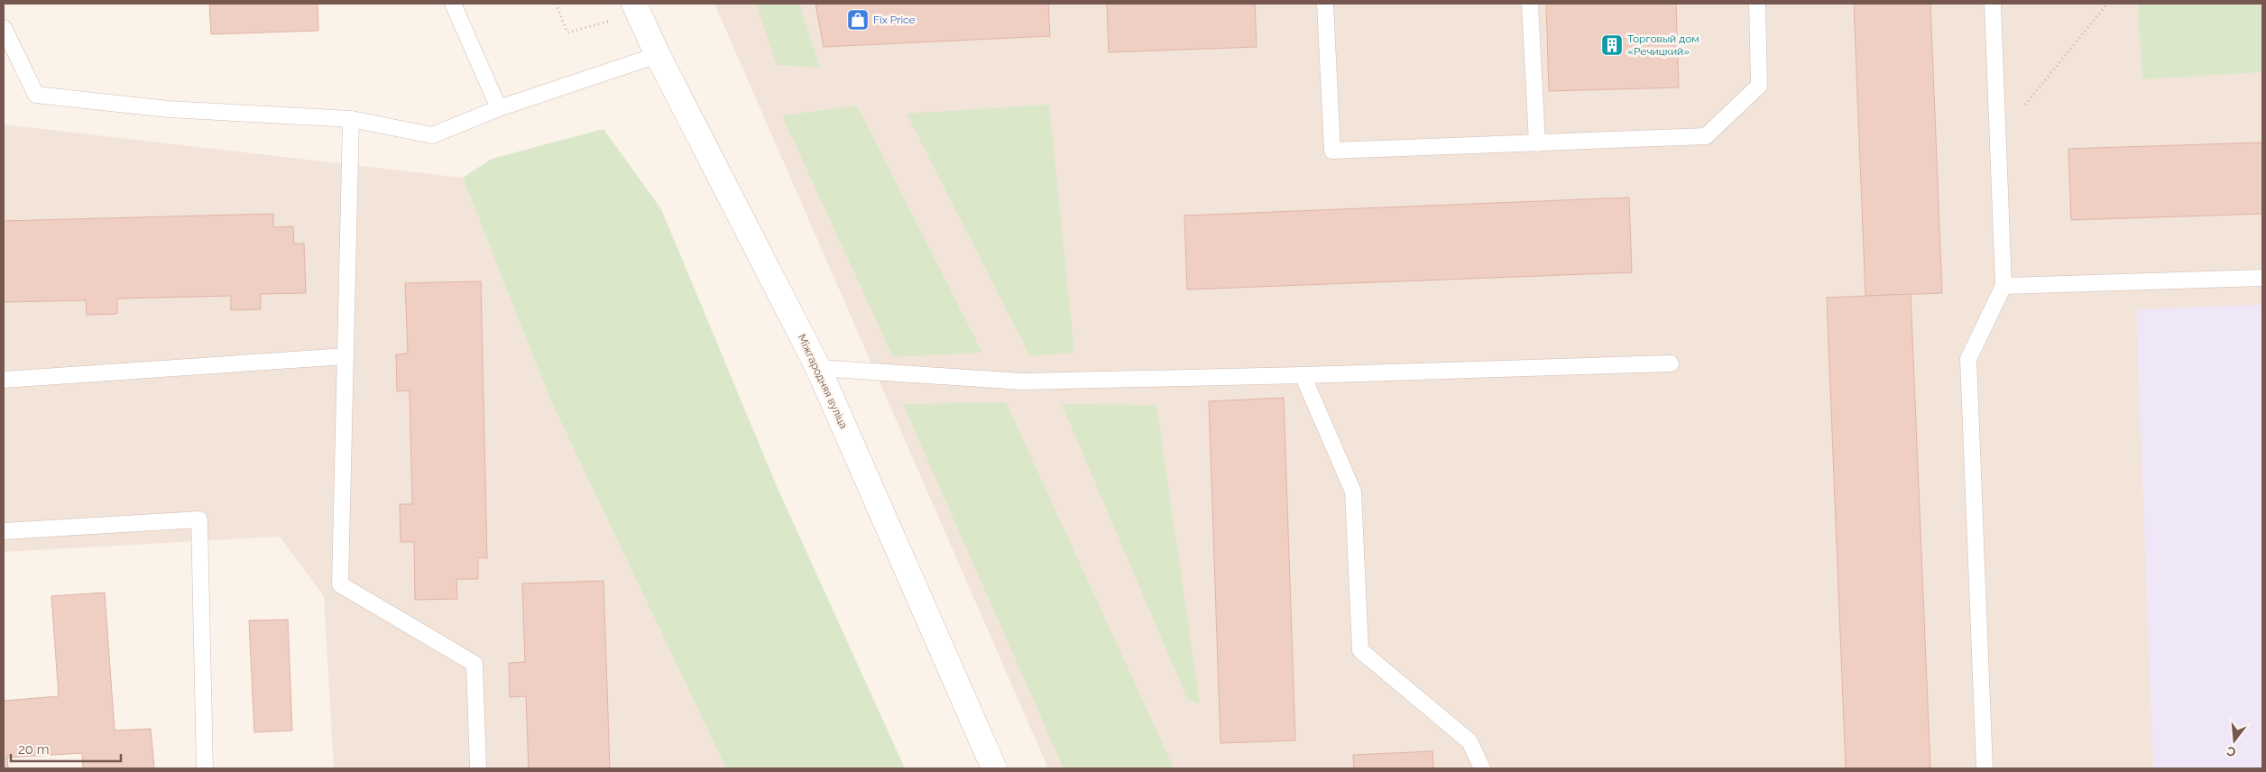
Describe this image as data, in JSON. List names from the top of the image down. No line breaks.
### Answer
{"streets":{"main road":["Міжгародняя вуліца"]},"places":{"shop":["Fix Price"],"building":["Торговый дом «Речицкий»"]},"scale_bar":"20 m","north":"bottom"}
